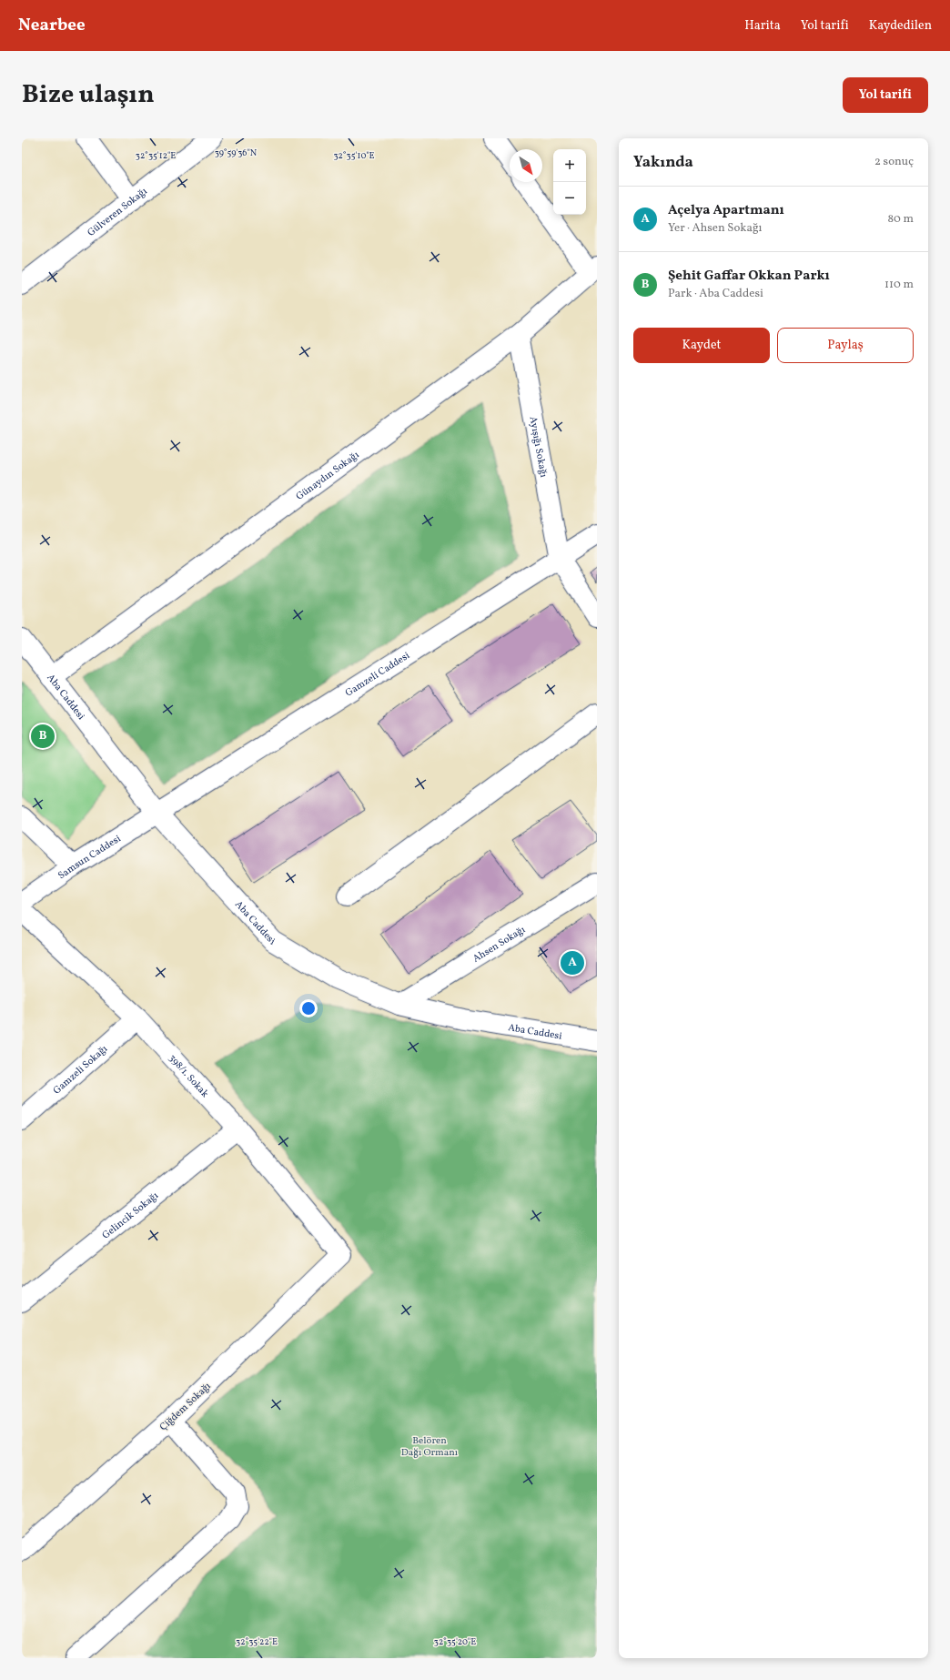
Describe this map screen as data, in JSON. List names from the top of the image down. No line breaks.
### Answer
{"streets":{"street":["Gülveren Sokağı","Ayışığı Sokağı","Günaydın Sokağı","Gamzeli Caddesi","Aba Caddesi","Samsun Caddesi","Ahsen Sokağı","Gamzeli Sokağı","398/1. Sokak","Gelincik Sokağı","Çiğdem Sokağı"]},"crossings":[["Ayışığı Sokağı","Günaydın Sokağı"],["Ayışığı Sokağı","Gamzeli Caddesi"],["Günaydın Sokağı","Aba Caddesi"],["Gamzeli Caddesi","Aba Caddesi"],["Gamzeli Caddesi","Samsun Caddesi"],["Aba Caddesi","Samsun Caddesi"],["Aba Caddesi","Ahsen Sokağı"],["Gamzeli Sokağı","398/1. Sokak"],["398/1. Sokak","Gelincik Sokağı"],["398/1. Sokak","Çiğdem Sokağı"]],"parks":["Belören Dağı Ormanı"],"north":"bottom right","page":{"header":"Nearbee","nav":["Harita","Yol tarifi","Kaydedilen"],"title":"Bize ulaşın","buttons":["Yol tarifi",["Kaydet","Paylaş"]],"heading":["Yakında","2 sonuç"],"map_buttons":["+","−"],"list":[{"mark":"A","name":"Açelya Apartmanı","note":"Yer · Ahsen Sokağı","value":"80 m"},{"mark":"B","name":"Şehit Gaffar Okkan Parkı","note":"Park · Aba Caddesi","value":"110 m"}],"pins":["B","A"]},"coordinates":["39°59'36\"N","32°35'12\"E","32°35'10\"E","32°35'22\"E","32°35'20\"E"]}
